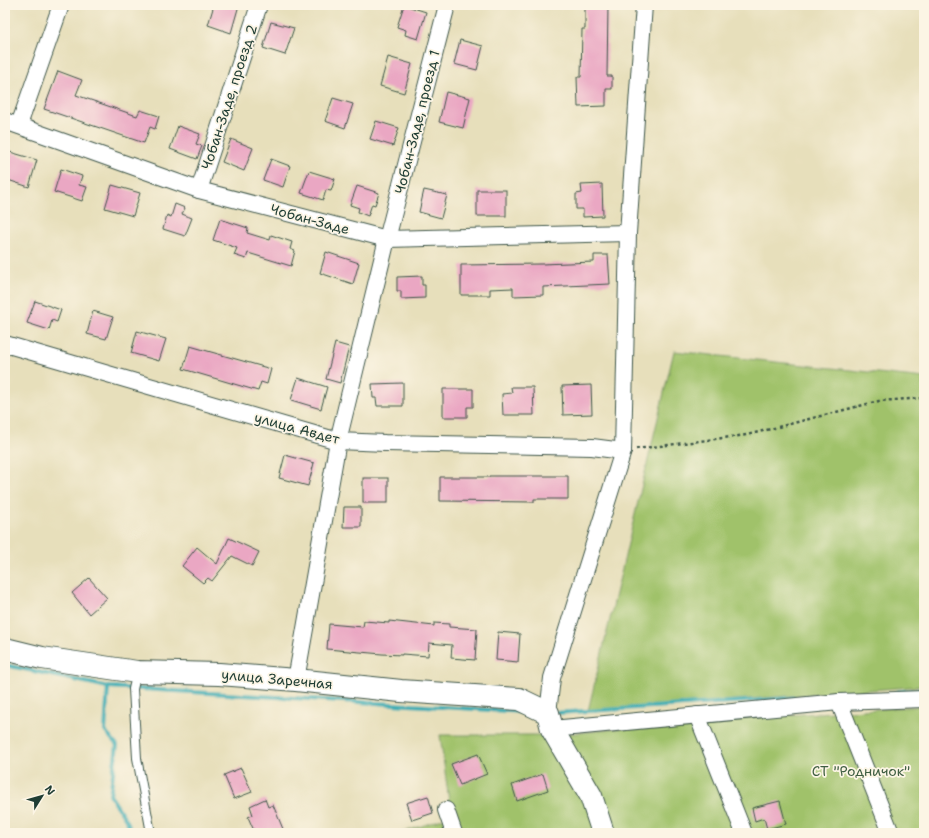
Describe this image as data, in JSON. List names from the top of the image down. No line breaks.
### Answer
{"streets":{"street":["Чобан-Заде, проезд 2","Чобан-Заде, проезд 1","Чобан-Заде","улица Авдет","улица Заречная"]},"crossings":[["Чобан-Заде, проезд 2","Чобан-Заде"],["Чобан-Заде, проезд 1","Чобан-Заде"],["Чобан-Заде, проезд 1","улица Авдет"],["Чобан-Заде, проезд 1","улица Заречная"]],"parks":["СТ \"Родничок\""],"north":"top right"}
